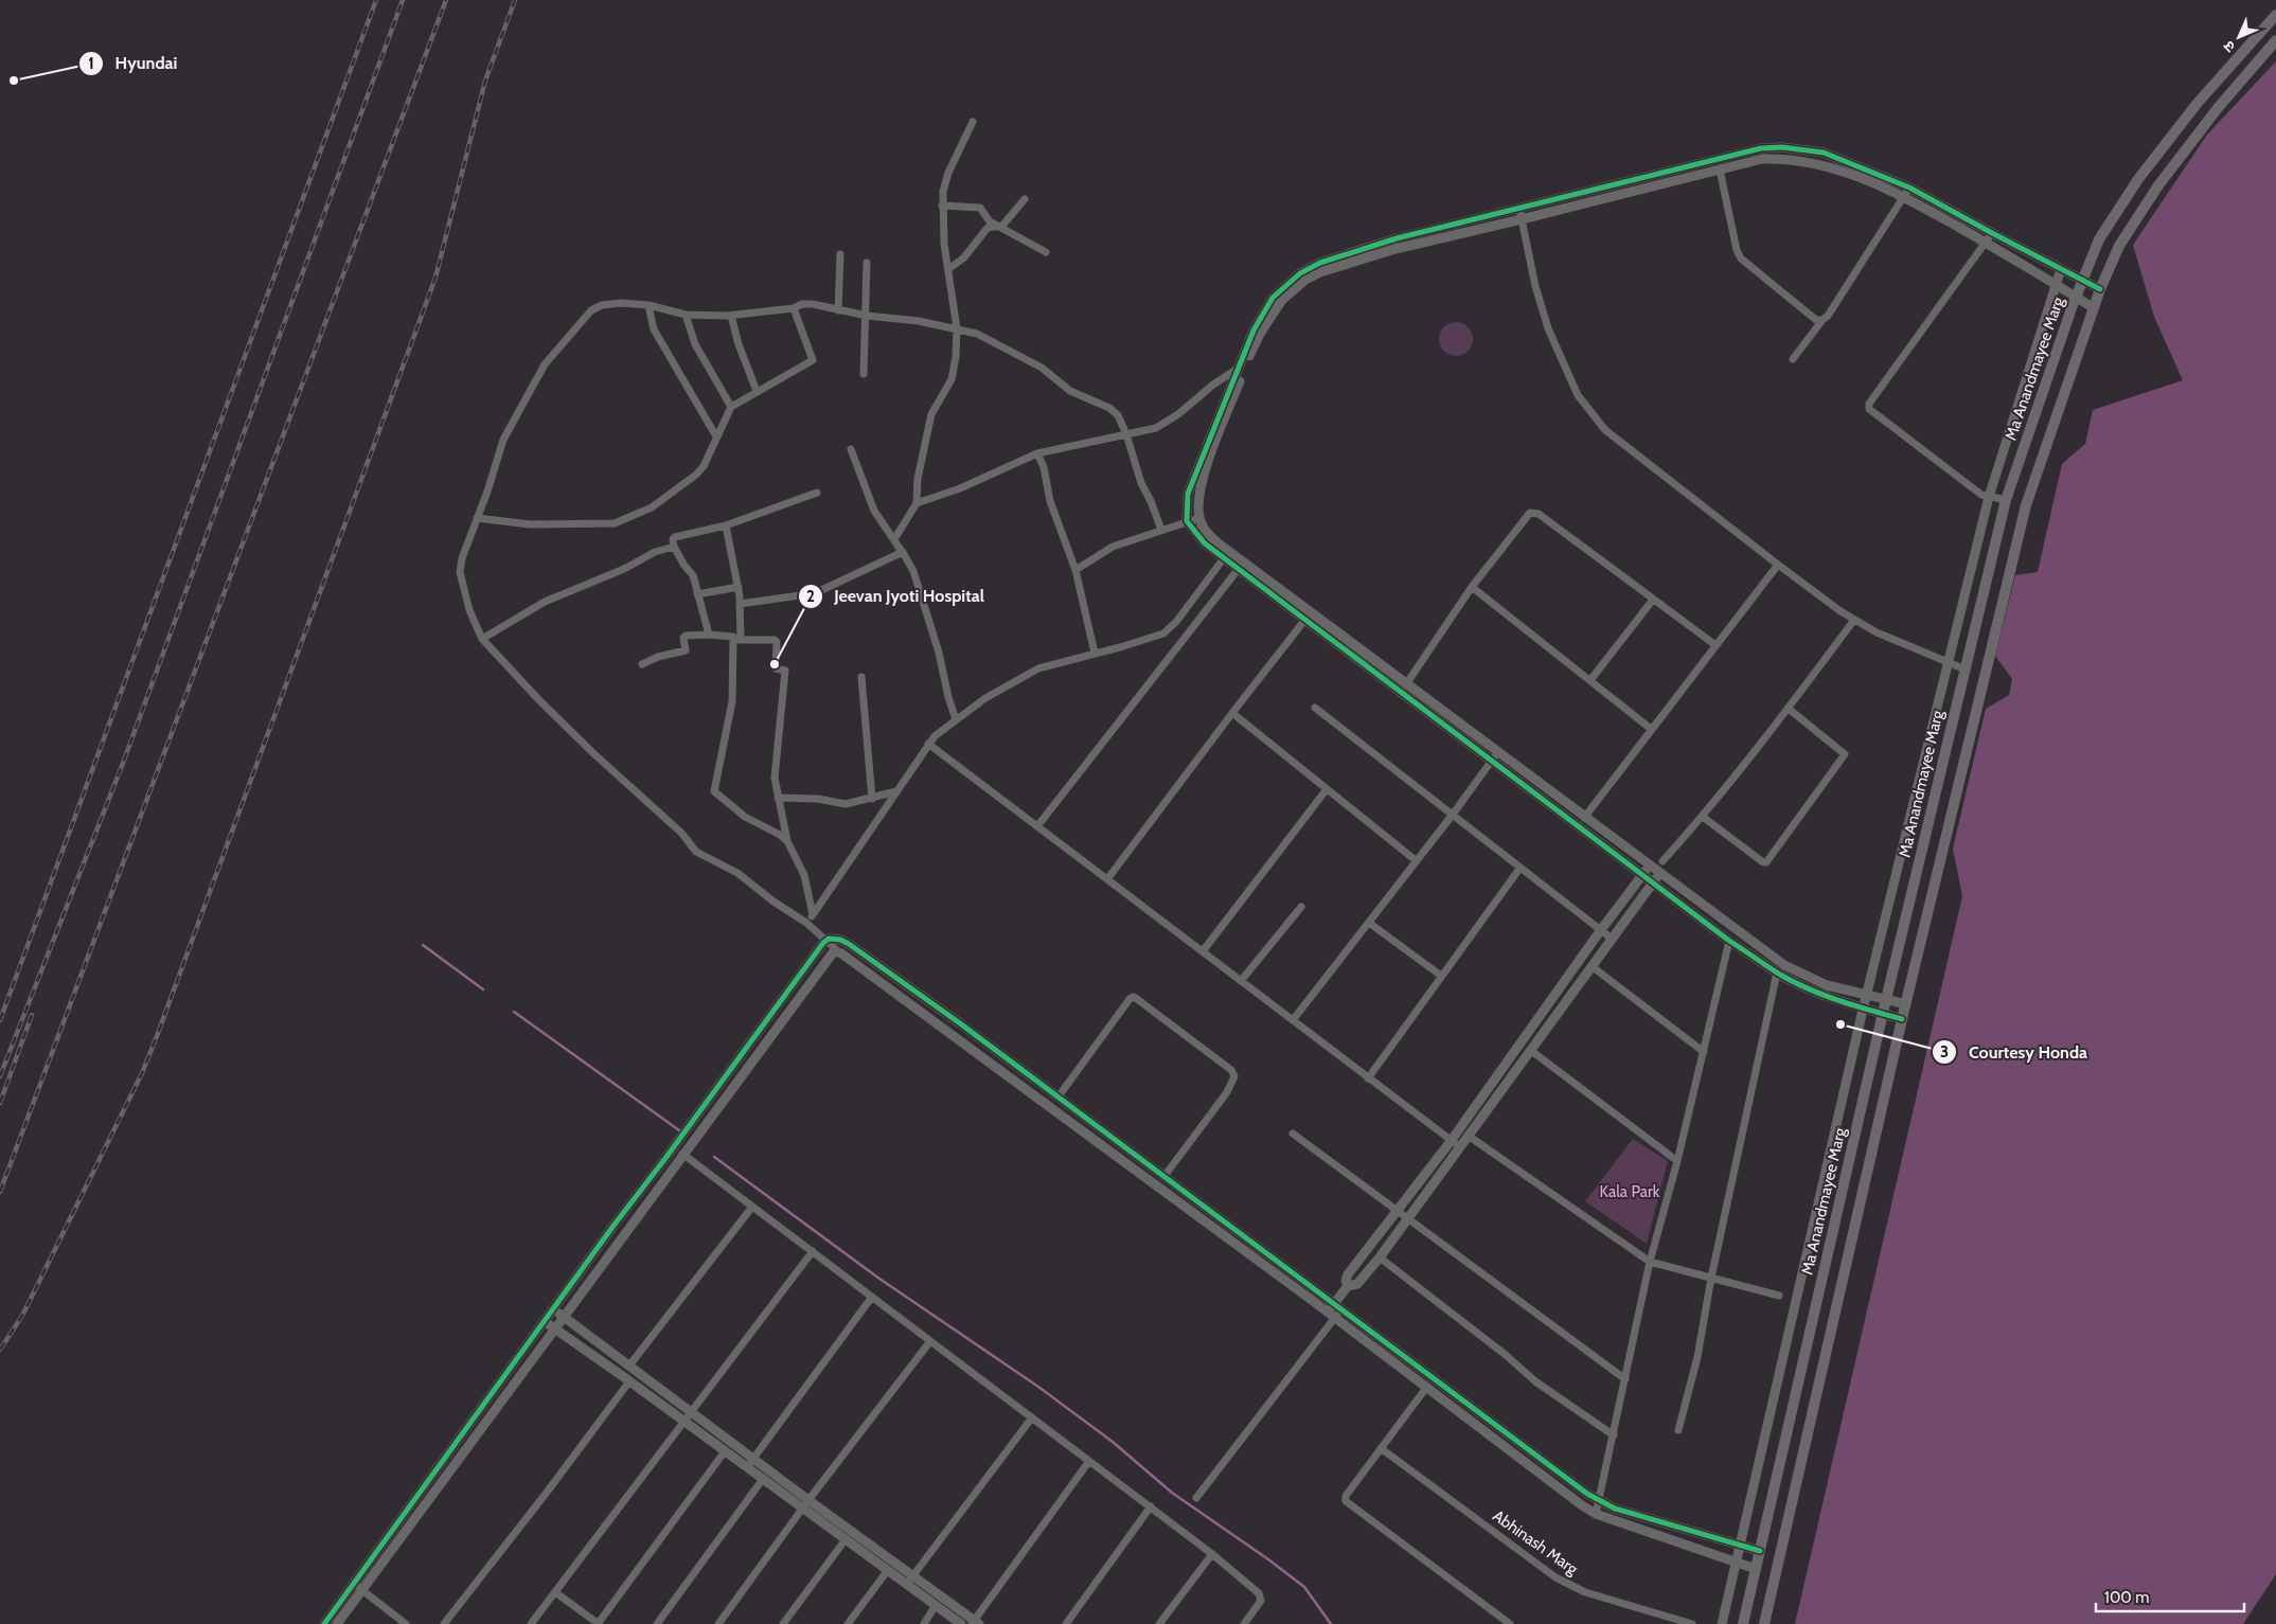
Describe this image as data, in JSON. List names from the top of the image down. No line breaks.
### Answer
{"streets":{"main road":["Ma Anandmayee Marg"],"street":["Abhinash Marg"]},"parks":["Kala Park"],"places":["Hyundai","Jeevan Jyoti Hospital","Courtesy Honda"],"scale_bar":"100 m","north":"bottom left"}
